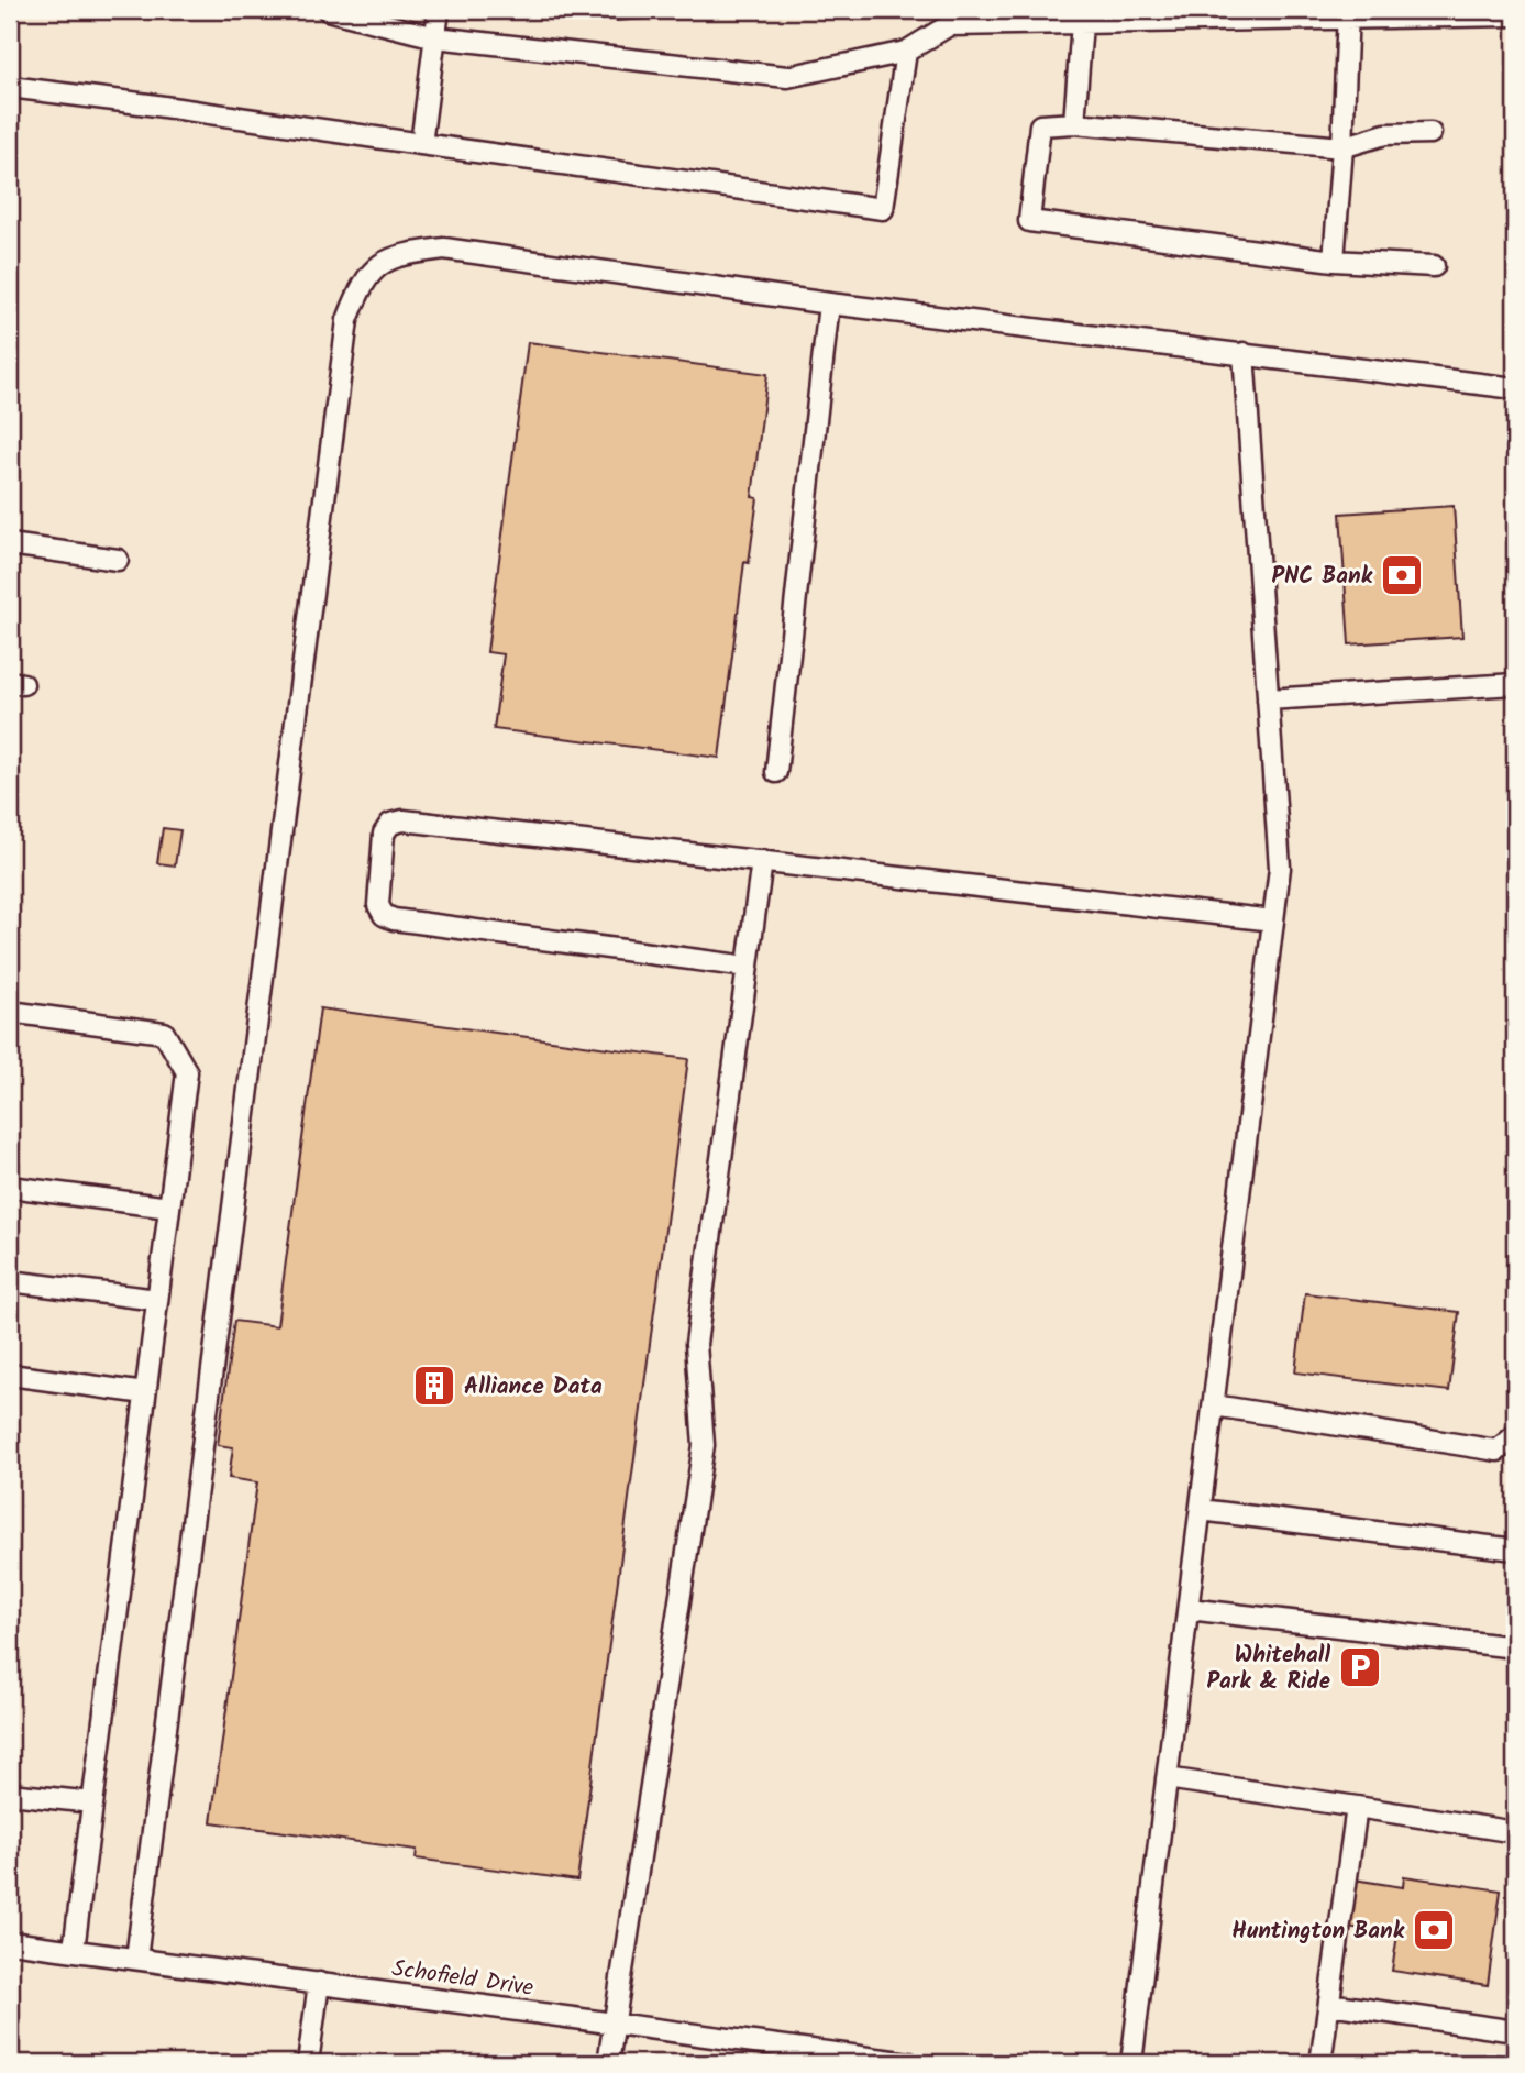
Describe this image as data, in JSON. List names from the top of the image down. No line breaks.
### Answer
{"streets":{"lane":["Schofield Drive"]},"places":{"bank":["PNC Bank","Huntington Bank"],"building":["Alliance Data"],"parking":["Whitehall Park & Ride"]}}
